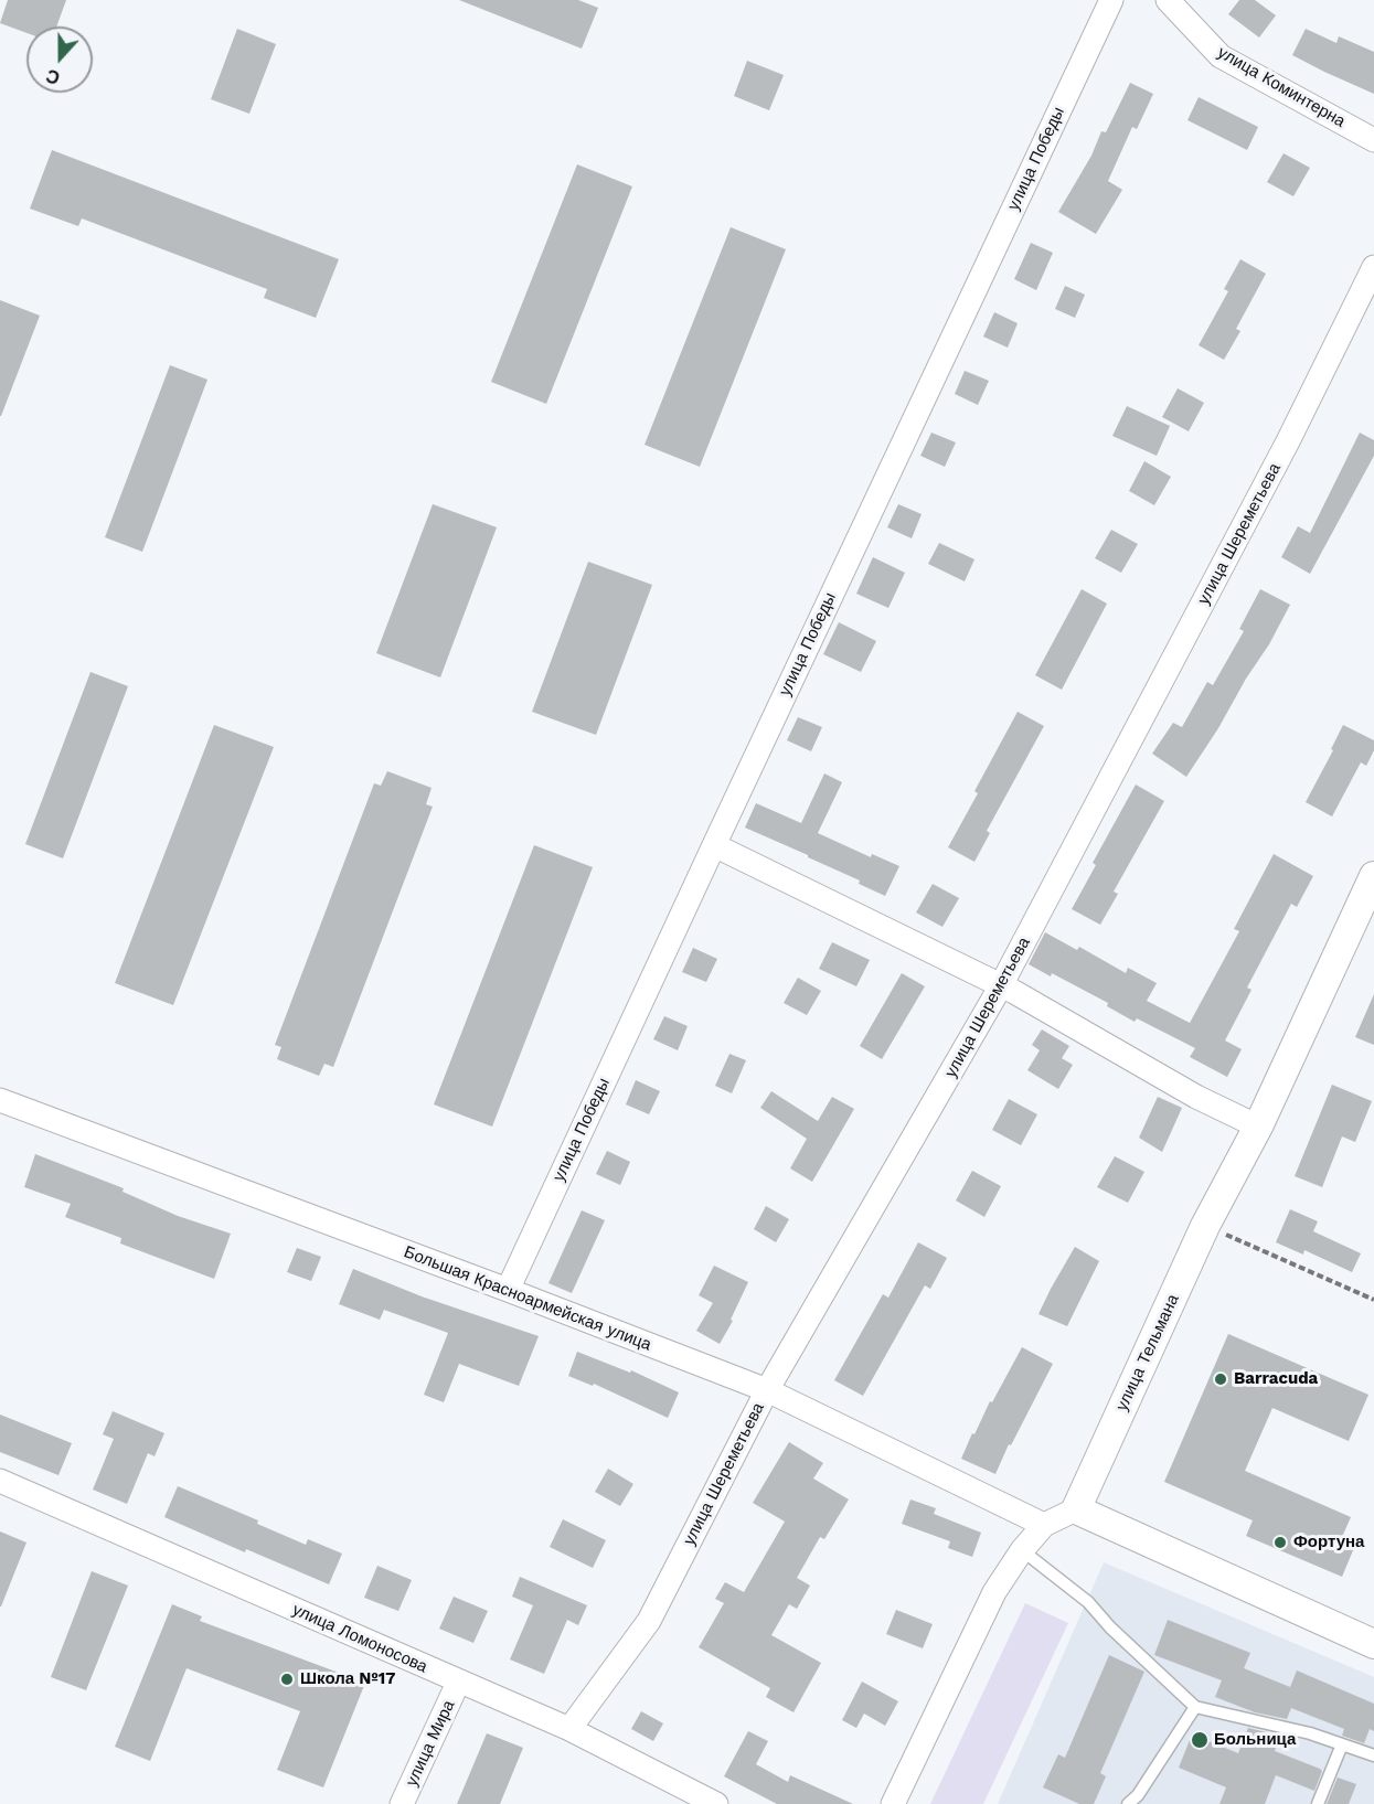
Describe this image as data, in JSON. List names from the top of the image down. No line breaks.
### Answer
{"streets":{"street":["улица Коминтерна","улица Победы","улица Шереметьева","Большая Красноармейская улица","улица Тельмана","улица Ломоносова","улица Мира"]},"crossings":[["улица Победы","Большая Красноармейская улица"],["улица Шереметьева","Большая Красноармейская улица"],["улица Шереметьева","улица Ломоносова"],["улица Ломоносова","улица Мира"]],"places":["Barracuda","Фортуна","Школа №17","Больница"],"north":"bottom"}
